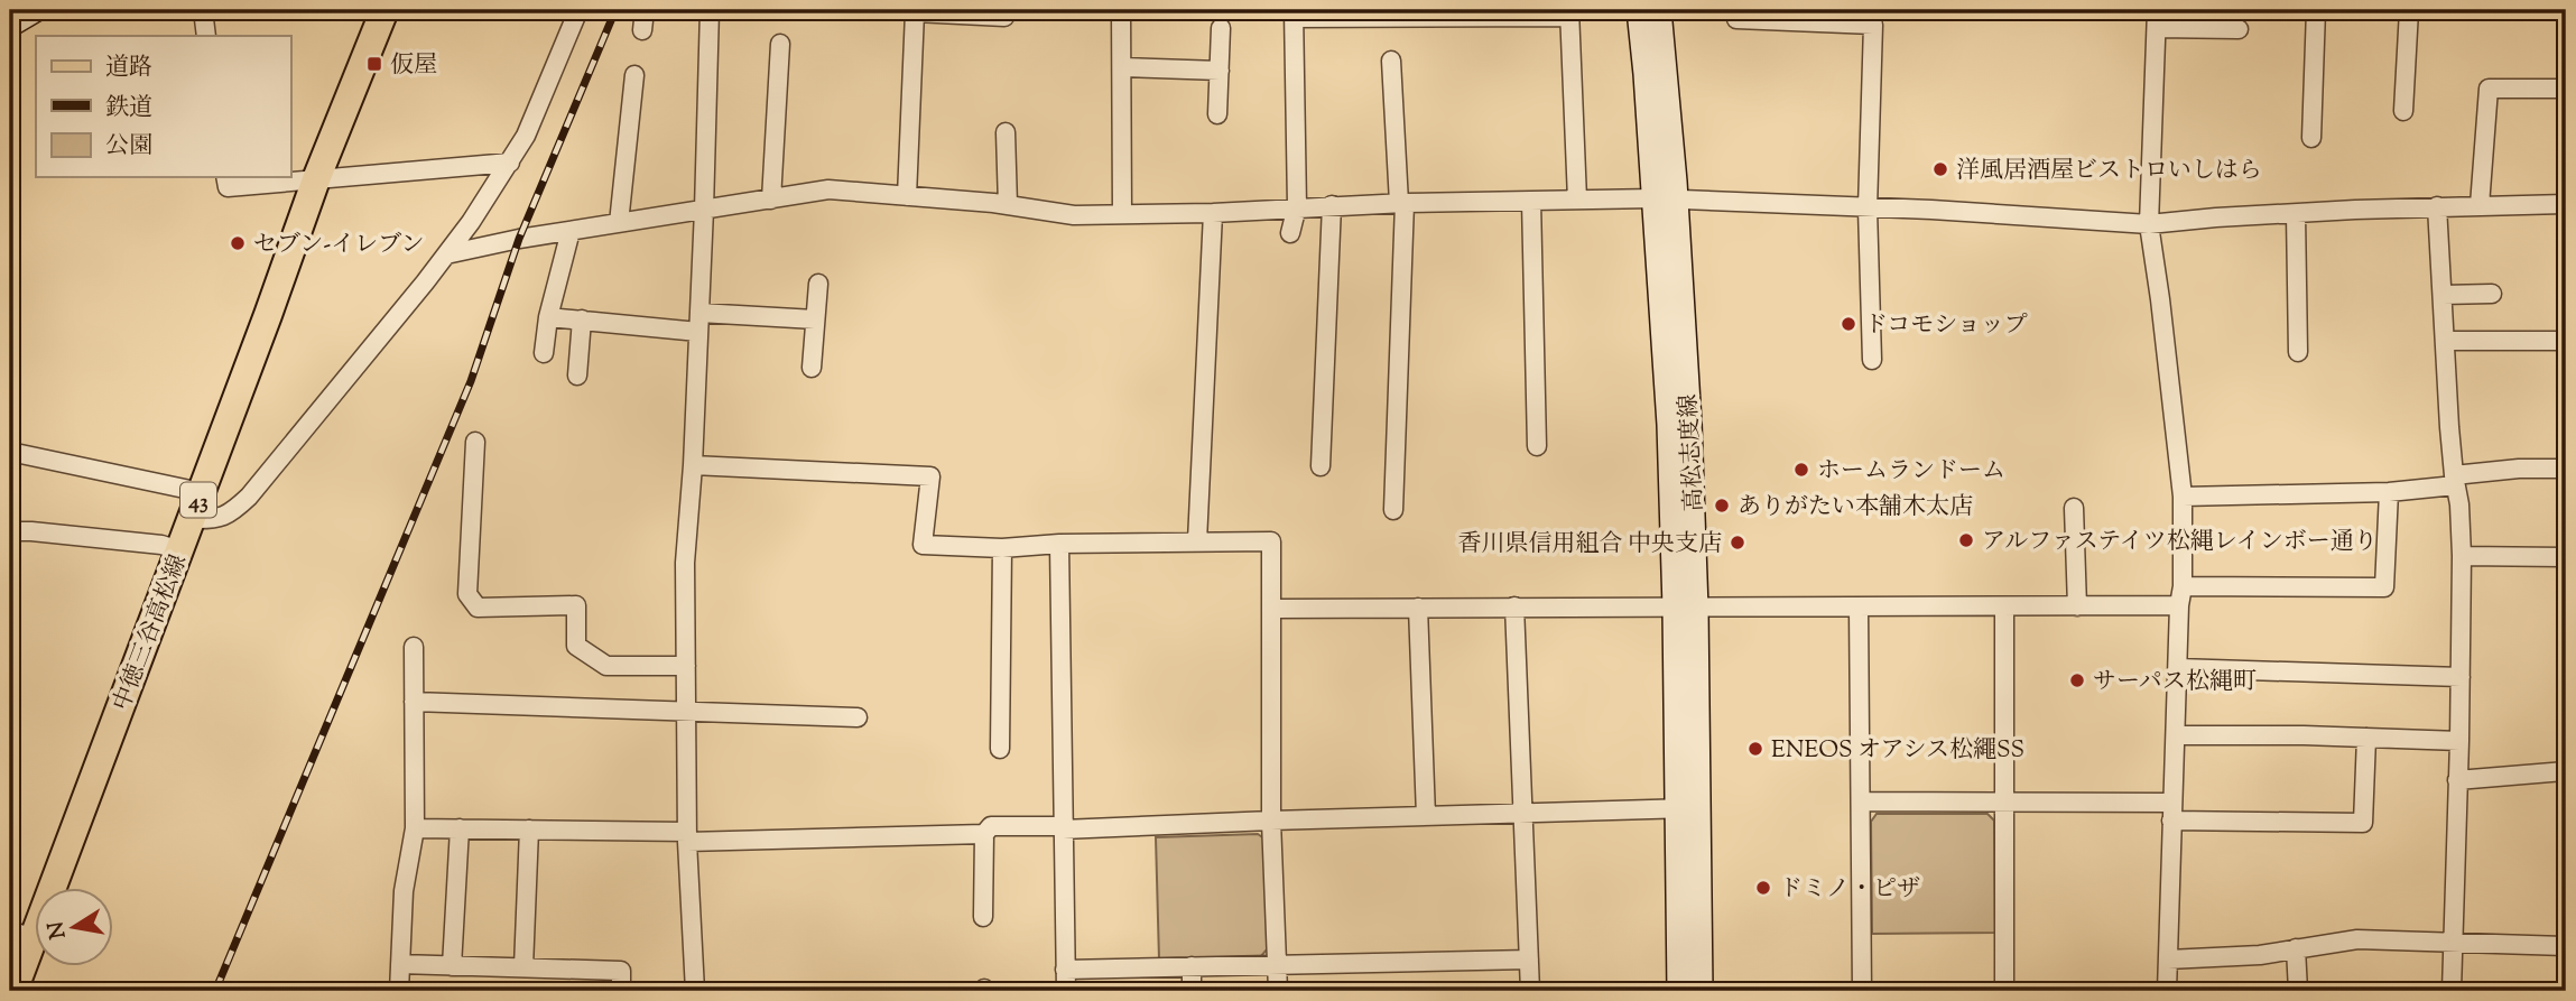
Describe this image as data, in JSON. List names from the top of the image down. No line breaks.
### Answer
{"streets":{"main road":["高松志度線","43","中徳三谷高松線"]},"places":{"transit":["仮屋"],"other":["洋風居酒屋ビストロいしはら","セブン-イレブン","ドコモショップ","ホームランドーム","ありがたい本舗木太店","アルファステイツ松縄レインボー通り","香川県信用組合 中央支店","サーパス松縄町","ENEOS オアシス松繩SS","ドミノ・ピザ"]},"legend":["道路","鉄道","公園"],"north":"left"}
